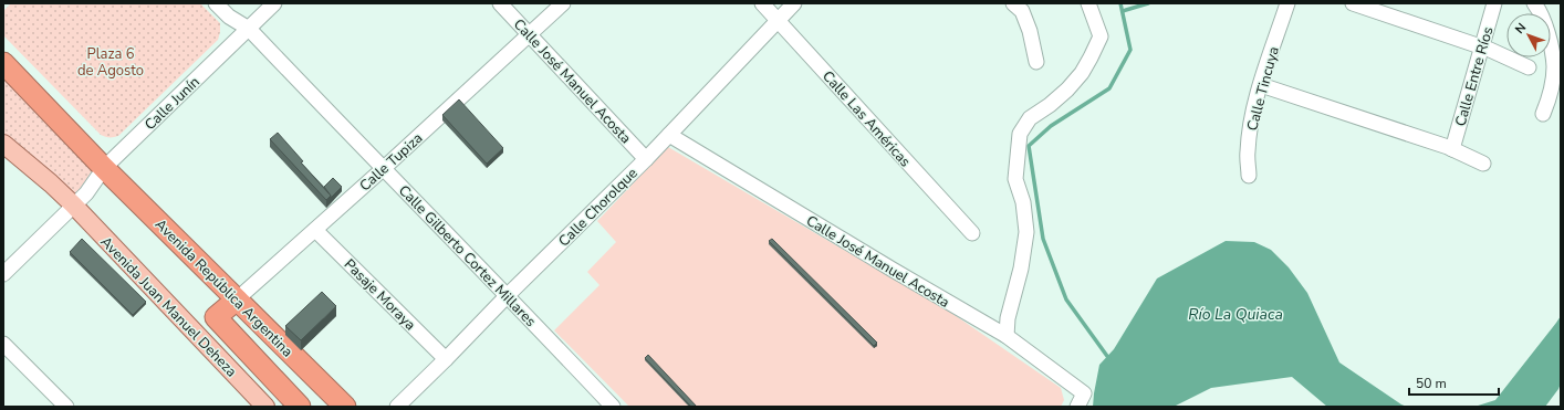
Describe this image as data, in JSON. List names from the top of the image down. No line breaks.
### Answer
{"streets":{"highway":["Calle Tupiza","Avenida República Argentina"],"main road":["Avenida Juan Manuel Deheza"],"street":["Calle Entre Ríos","Calle José Manuel Acosta","Calle Tincuya","Calle Junín","Calle Las Américas","Calle Chorolque","Calle Gilberto Cortez Millares","Pasaje Moraya"]},"crossings":[["Calle José Manuel Acosta","Calle Tupiza"],["Calle José Manuel Acosta","Calle Chorolque"],["Calle Junín","Calle Gilberto Cortez Millares"],["Calle Junín","Avenida República Argentina"],["Calle Junín","Avenida Juan Manuel Deheza"],["Calle Las Américas","Calle Chorolque"],["Calle Tupiza","Calle Gilberto Cortez Millares"],["Calle Tupiza","Avenida República Argentina"],["Calle Tupiza","Pasaje Moraya"],["Calle Chorolque","Calle Gilberto Cortez Millares"],["Calle Chorolque","Pasaje Moraya"]],"water":["Río La Quiaca"],"parks":["Plaza 6 de Agosto"],"scale_bar":"50 m","north":"top left"}
